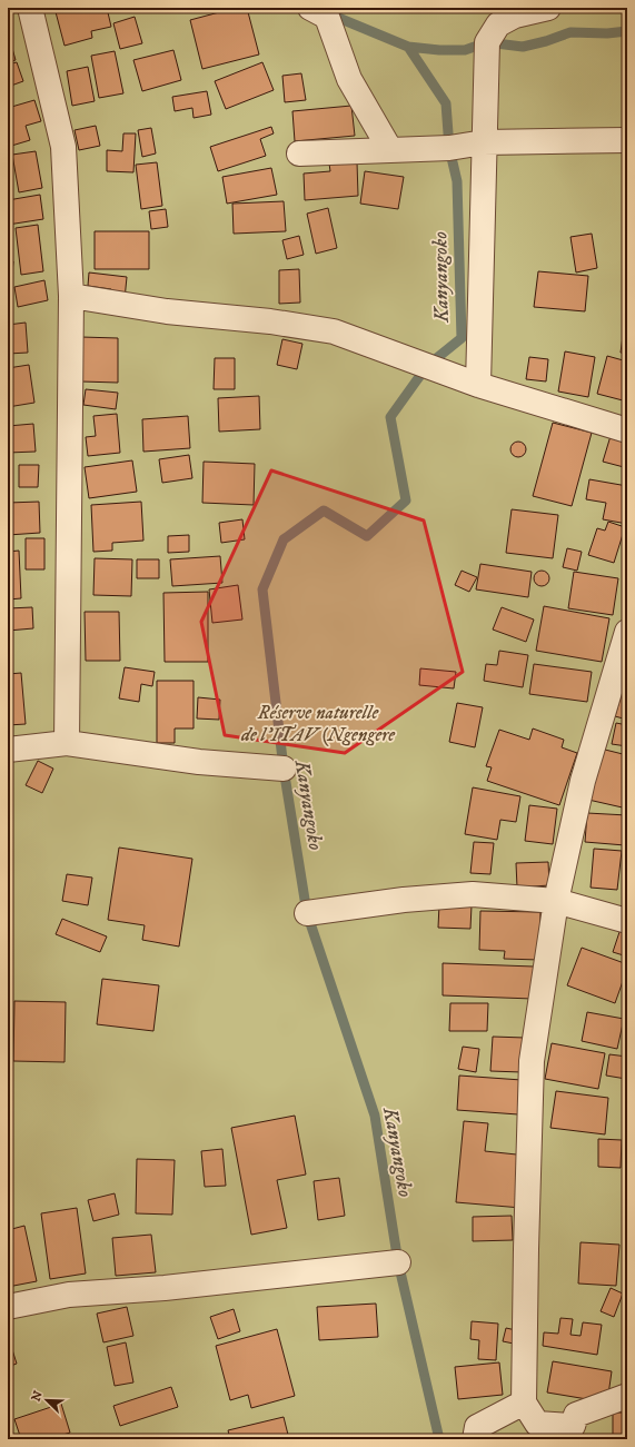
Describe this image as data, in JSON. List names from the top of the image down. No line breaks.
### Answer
{"water":["Kanyangoko"],"parks":["Réserve naturelle de l'ITAV (Ngengere"],"north":"top left"}
